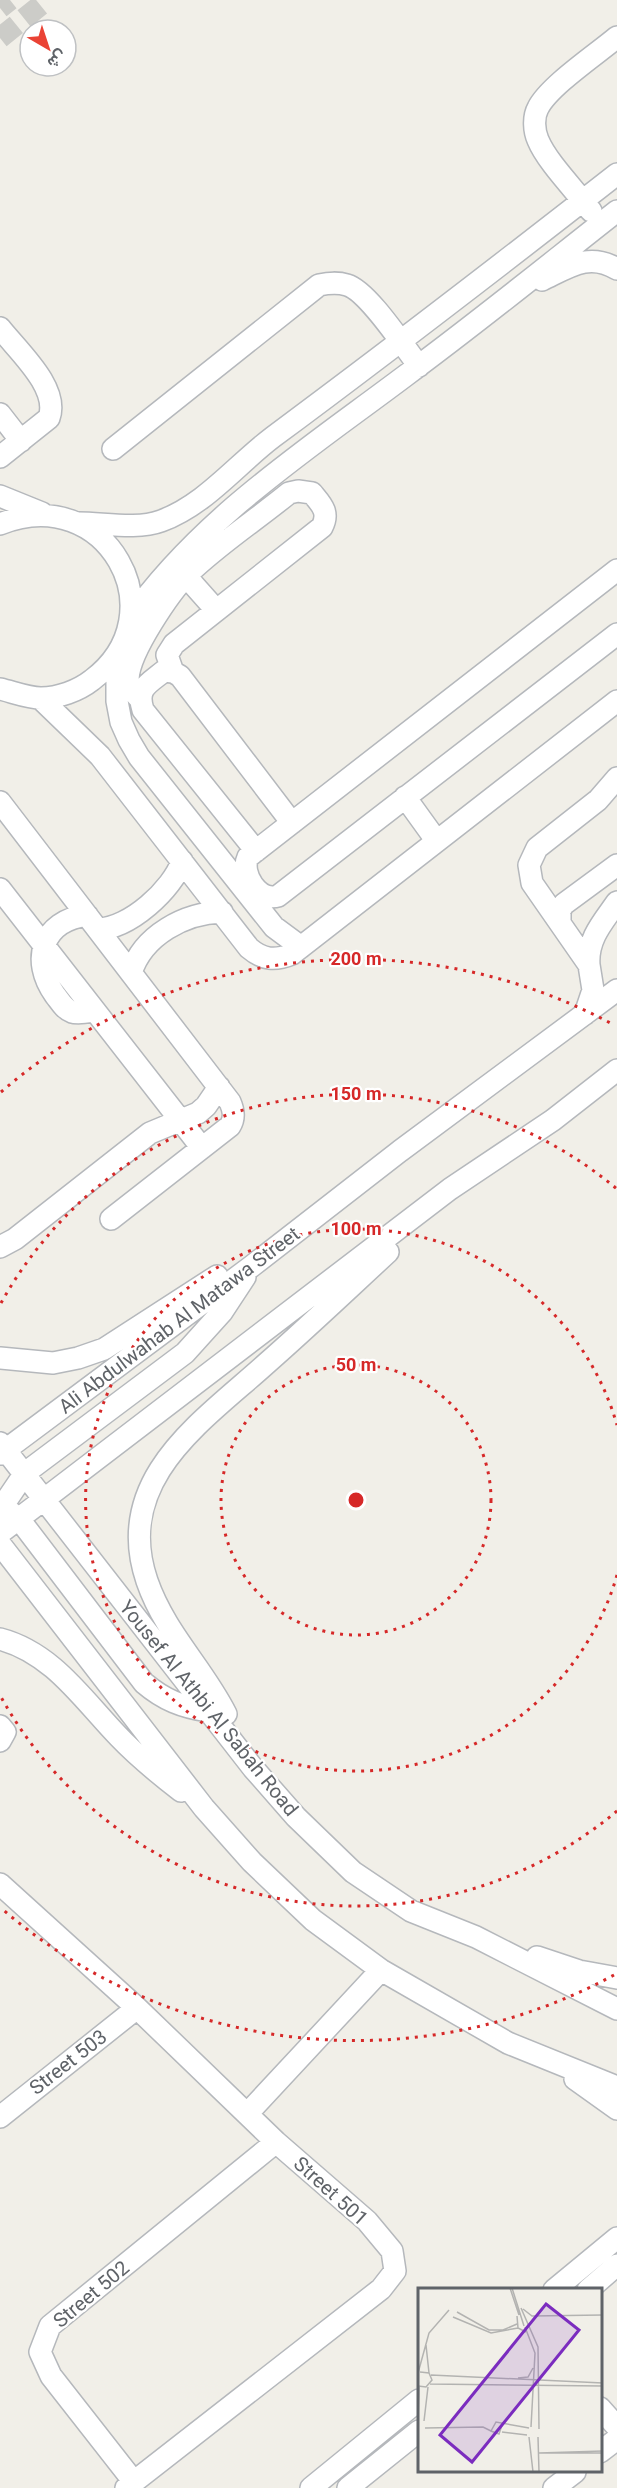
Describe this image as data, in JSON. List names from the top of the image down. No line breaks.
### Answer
{"streets":{"street":["Ali Abdulwahab Al Matawa Street","Yousef Al Athbi Al Sabah Road","Street 503","Street 501","Street 502"]},"crossings":[["Ali Abdulwahab Al Matawa Street","Yousef Al Athbi Al Sabah Road"],["Street 503","Street 501"],["Street 501","Street 502"]],"north":"bottom right","rings":["200 m","150 m","100 m","50 m"]}
